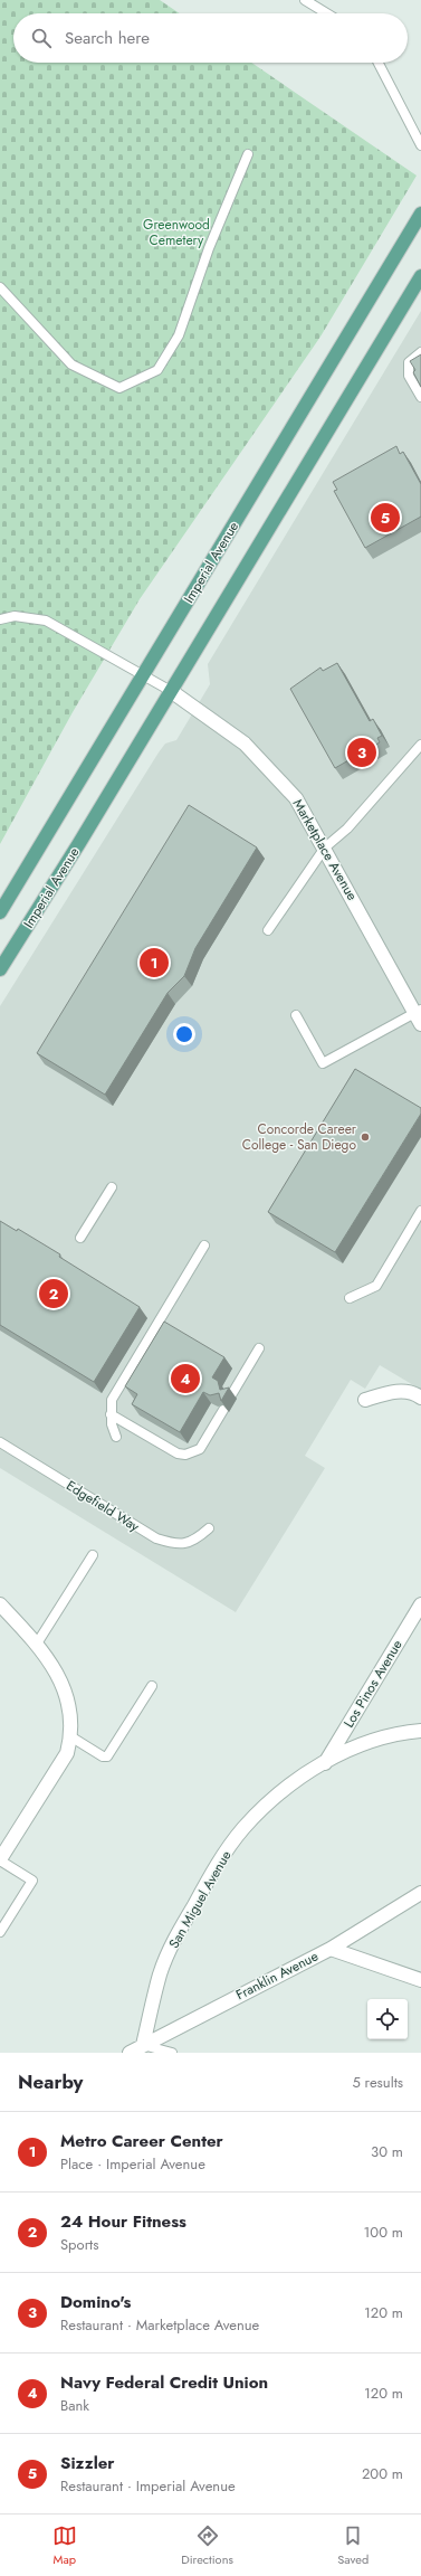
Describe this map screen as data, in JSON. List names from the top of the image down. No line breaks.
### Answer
{"streets":{"main road":["Imperial Avenue"],"street":["Marketplace Avenue","Los Pinos Avenue","San Miguel Avenue","Franklin Avenue"],"lane":["Edgefield Way"]},"crossings":[["Imperial Avenue","Marketplace Avenue"],["Los Pinos Avenue","San Miguel Avenue"],["San Miguel Avenue","Franklin Avenue"]],"parks":["Greenwood Cemetery"],"places":["Concorde Career College - San Diego"],"page":{"search":"Search here","pins":["5","3","1","2","4"],"heading":["Nearby","5 results"],"list":[{"mark":"1","name":"Metro Career Center","note":"Place · Imperial Avenue","value":"30 m"},{"mark":"2","name":"24 Hour Fitness","note":"Sports","value":"100 m"},{"mark":"3","name":"Domino's","note":"Restaurant · Marketplace Avenue","value":"120 m"},{"mark":"4","name":"Navy Federal Credit Union","note":"Bank","value":"120 m"},{"mark":"5","name":"Sizzler","note":"Restaurant · Imperial Avenue","value":"200 m"}],"nav":["Map","Directions","Saved"]}}
